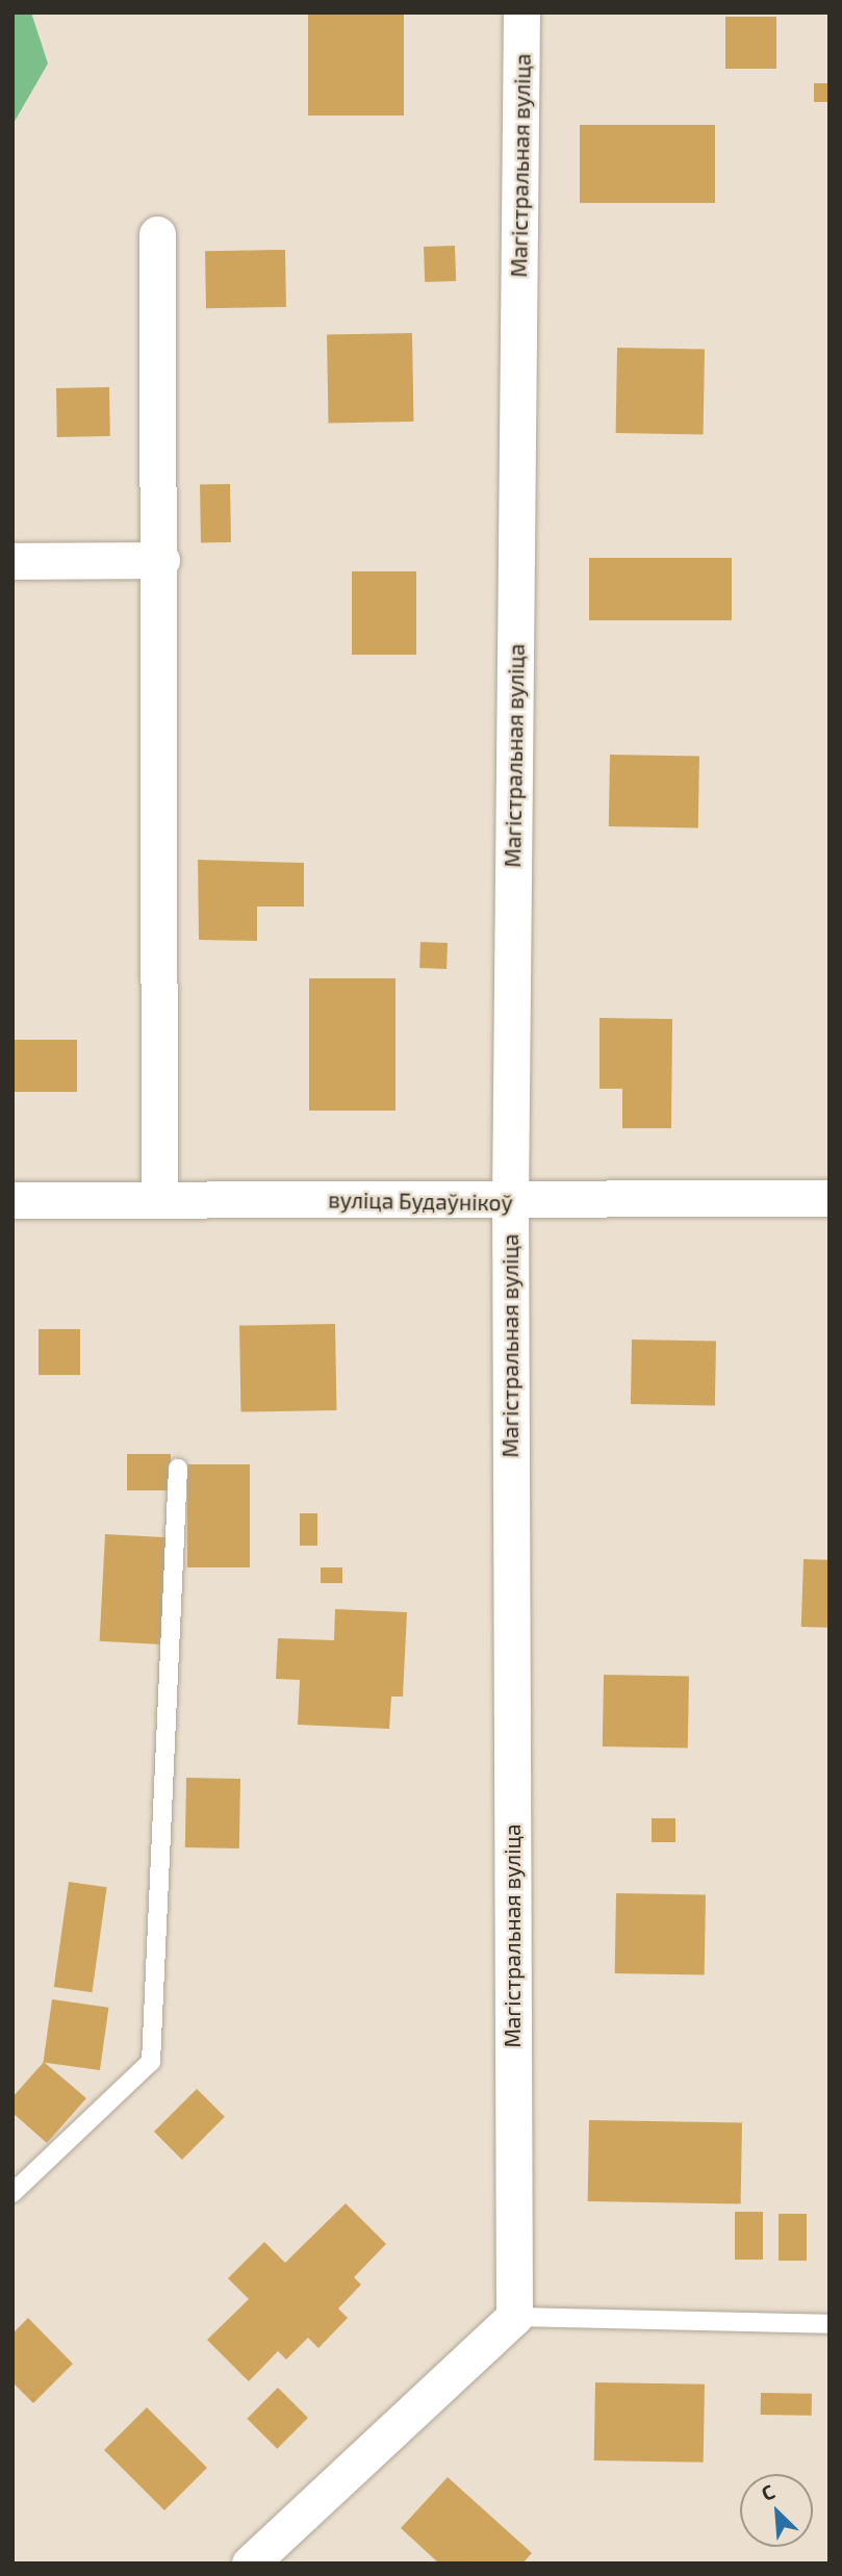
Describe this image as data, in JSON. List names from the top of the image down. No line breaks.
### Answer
{"streets":{"street":["Магістральная вуліца","вуліца Будаўнікоў"]},"crossings":[["Магістральная вуліца","вуліца Будаўнікоў"]],"north":"top left"}
